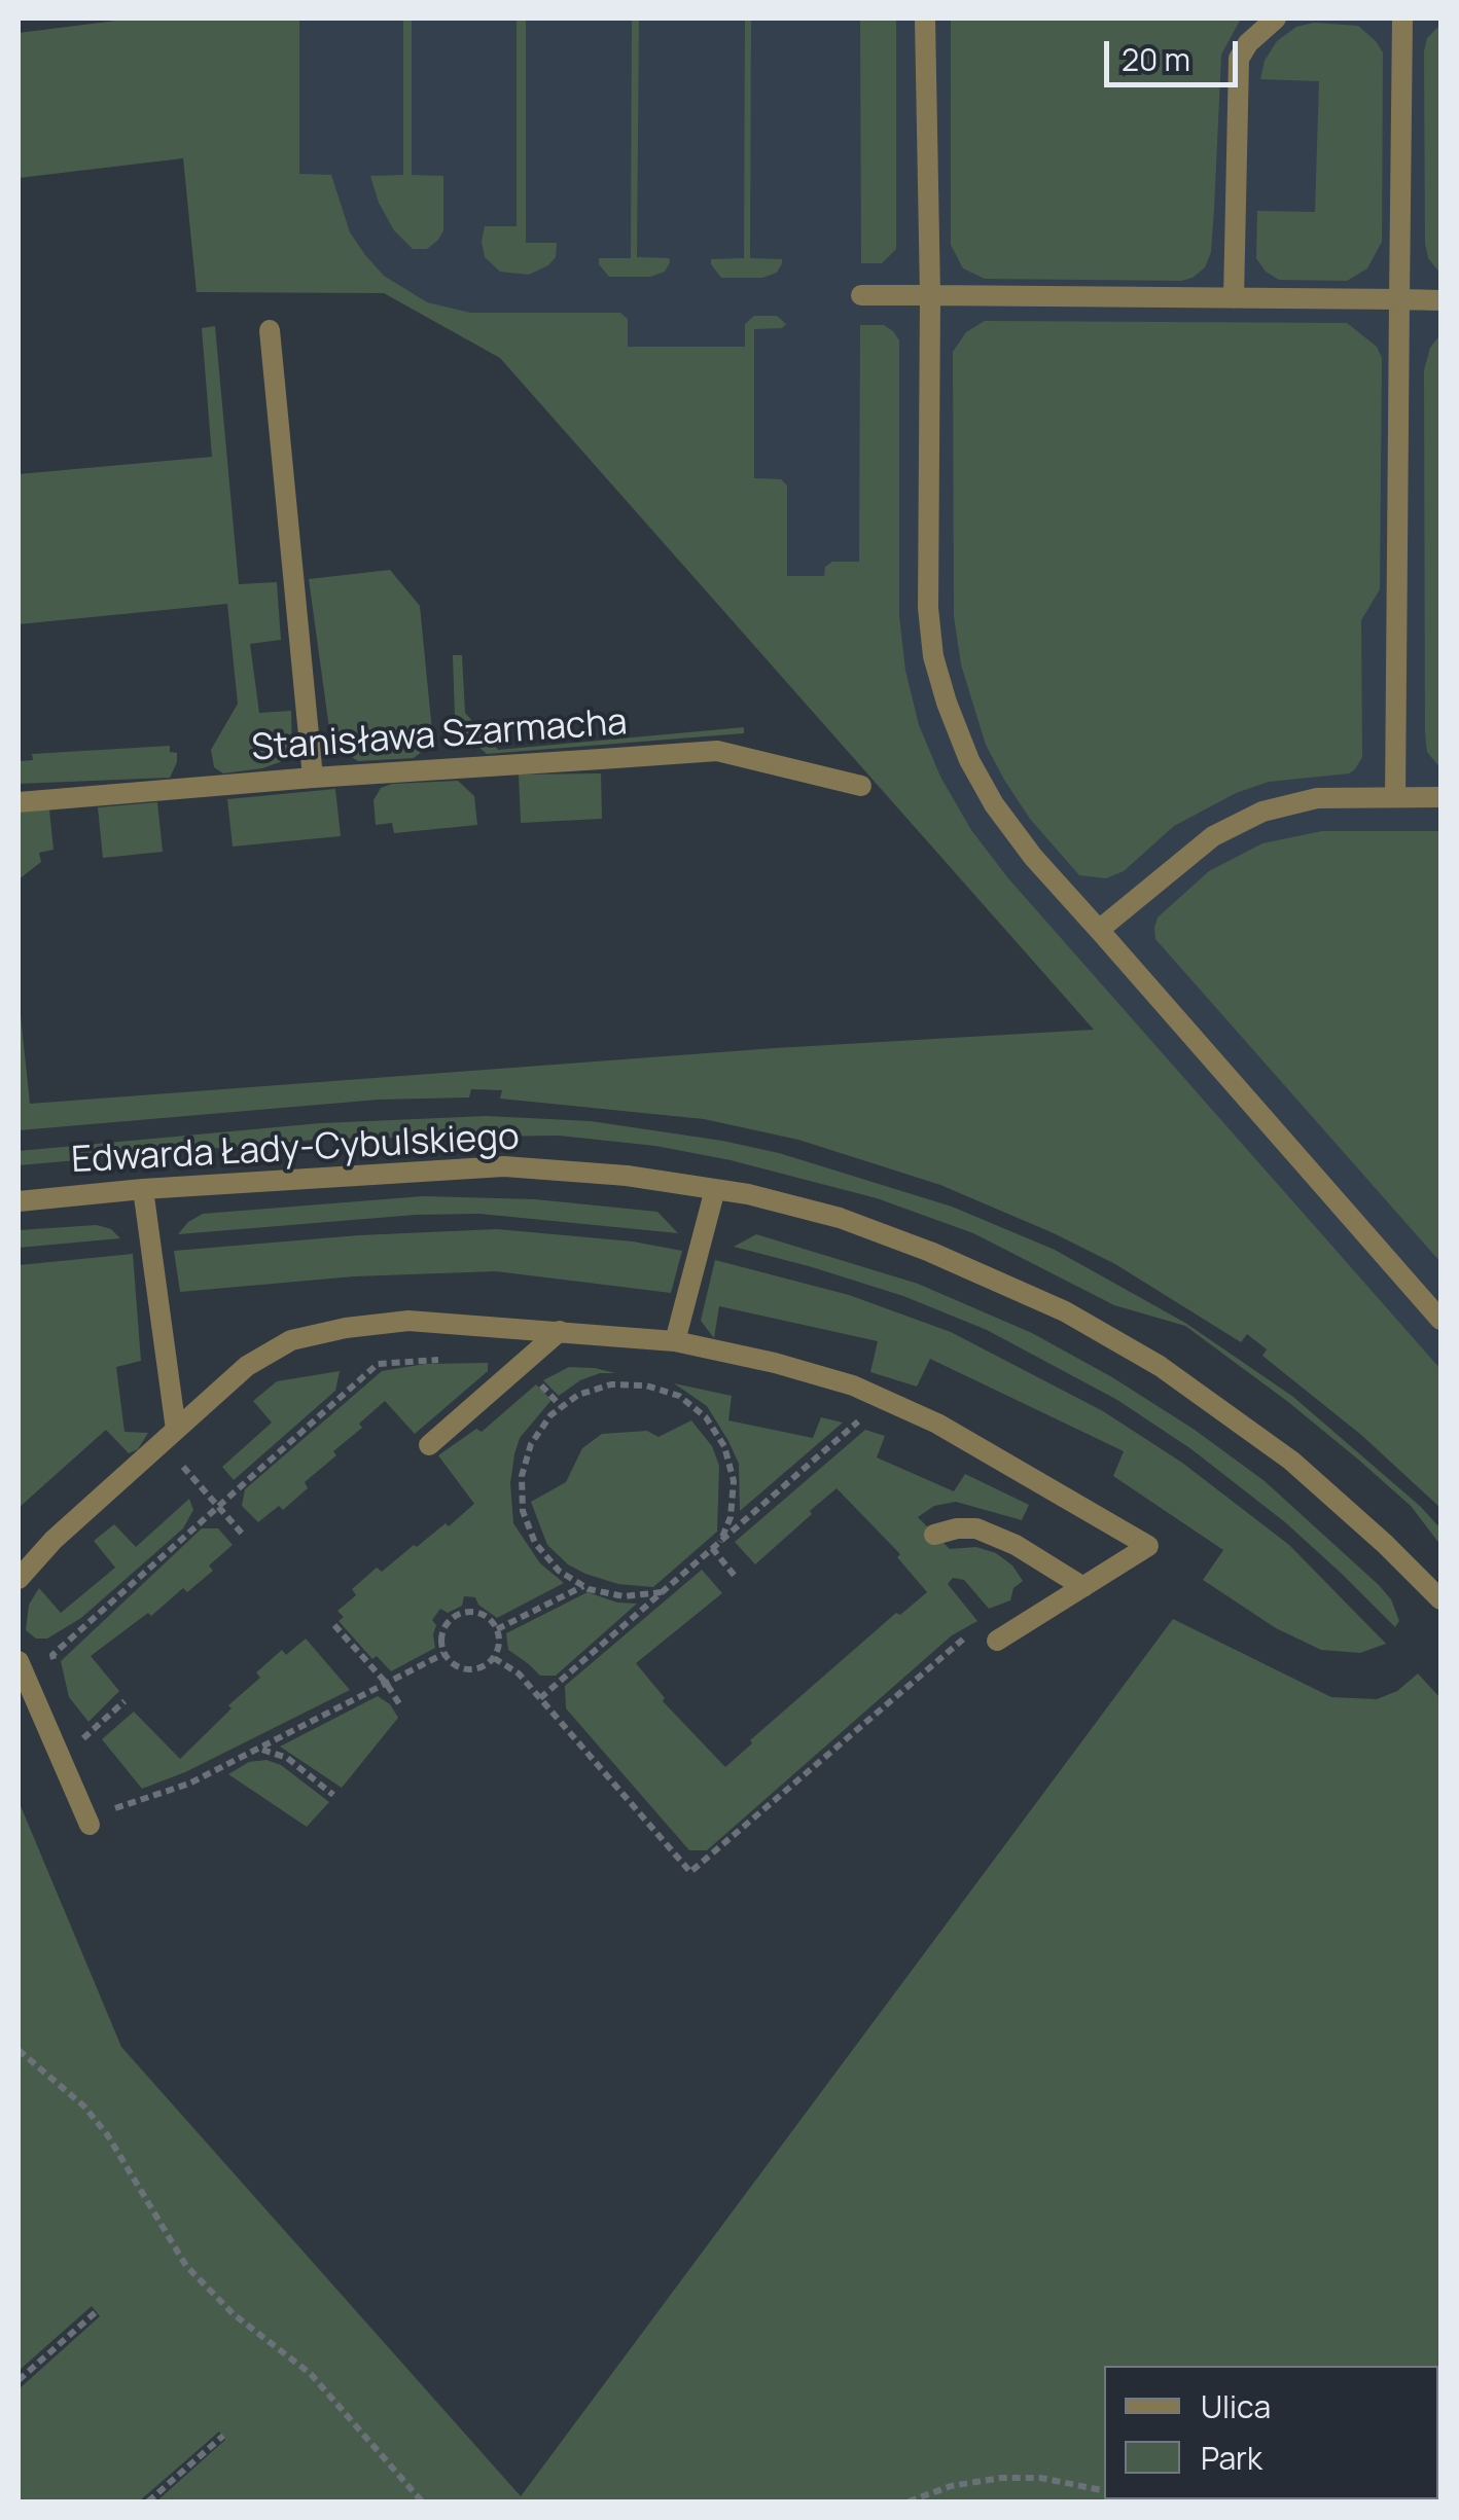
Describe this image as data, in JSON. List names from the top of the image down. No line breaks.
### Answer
{"streets":{"street":["Stanisława Szarmacha","Edwarda Łady-Cybulskiego"]},"legend":["Ulica","Park"],"scale_bar":"20 m"}
